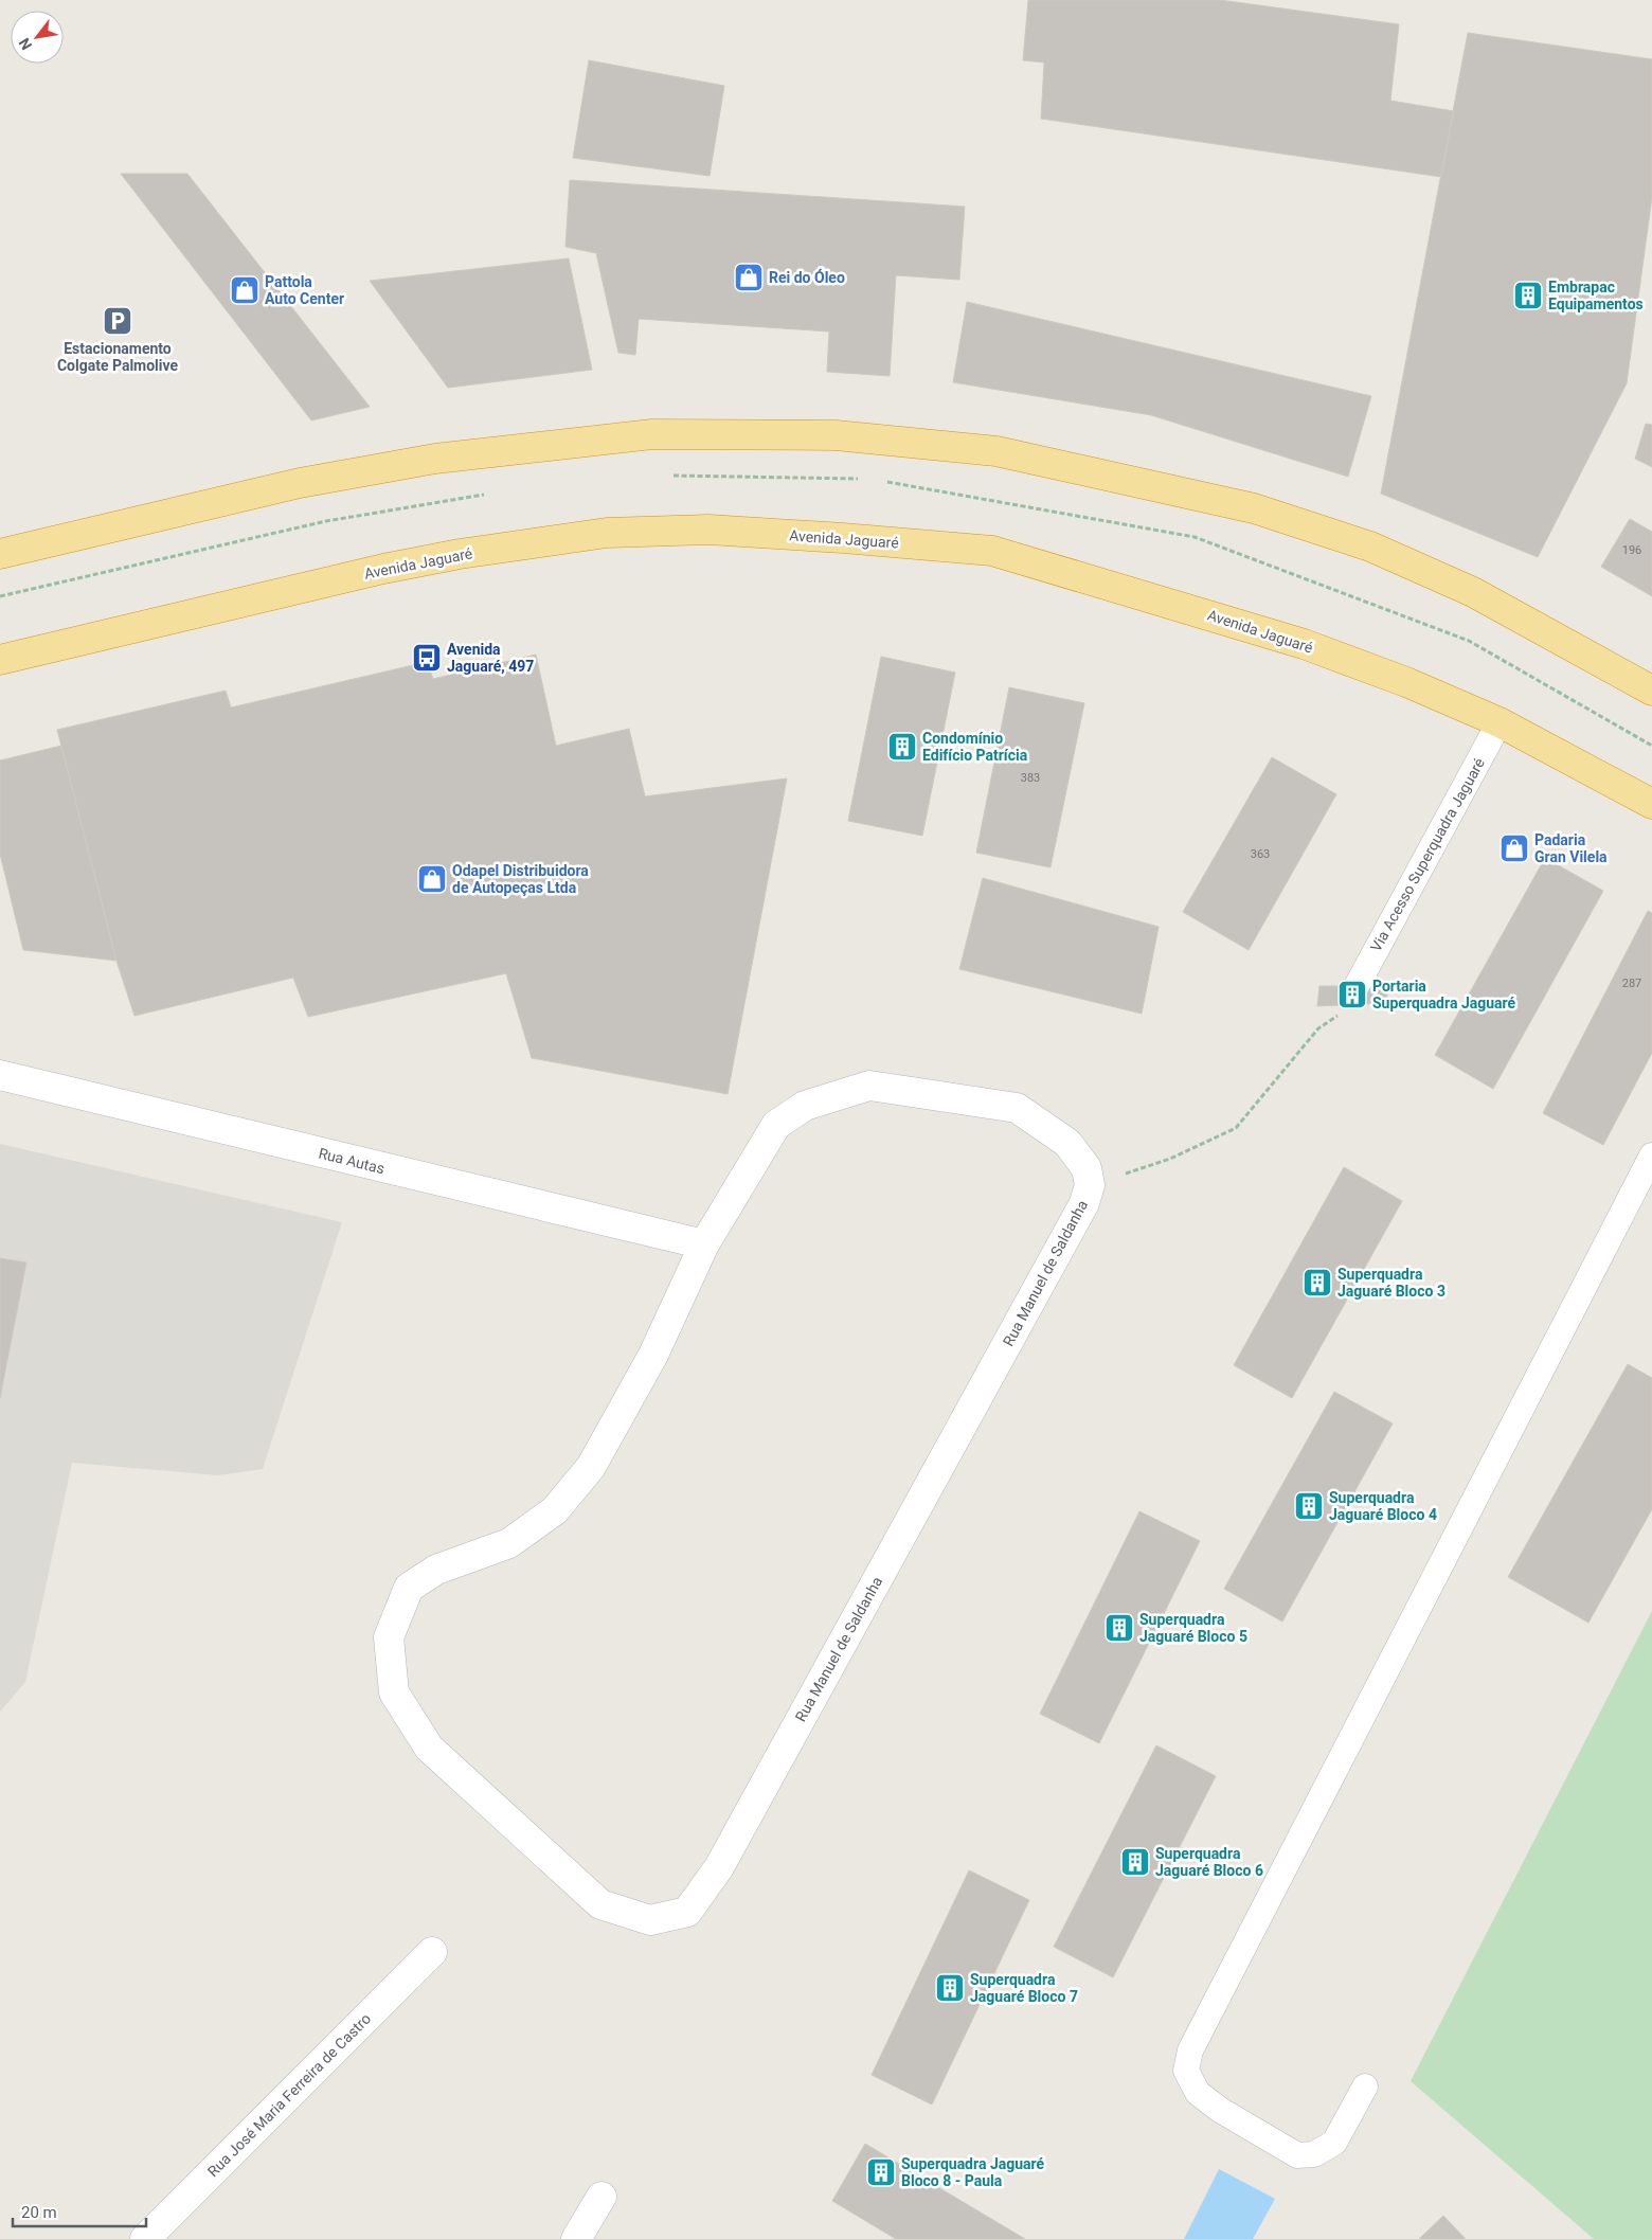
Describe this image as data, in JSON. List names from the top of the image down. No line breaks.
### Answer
{"streets":{"highway":["Avenida Jaguaré"],"street":["Rua Autas","Rua Manuel de Saldanha","Rua José Maria Ferreira de Castro"],"lane":["Via Acesso Superquadra Jaguaré"]},"crossings":[["Avenida Jaguaré","Via Acesso Superquadra Jaguaré"],["Rua Autas","Rua Manuel de Saldanha"]],"places":{"shop":["Rei do Óleo","Pattola Auto Center","Padaria Gran Vilela","Odapel Distribuidora de Autopeças Ltda"],"building":["Embrapac Equipamentos","Condomínio Edifício Patrícia","Portaria Superquadra Jaguaré","Superquadra Jaguaré Bloco 3","Superquadra Jaguaré Bloco 4","Superquadra Jaguaré Bloco 5","Superquadra Jaguaré Bloco 6","Superquadra Jaguaré Bloco 7","Superquadra Jaguaré Bloco 8 - Paula"],"parking":["Estacionamento Colgate Palmolive"],"bus stop":["Avenida Jaguaré, 497"]},"house_numbers":["196","383","363","287"],"scale_bar":"20 m","north":"bottom left"}
